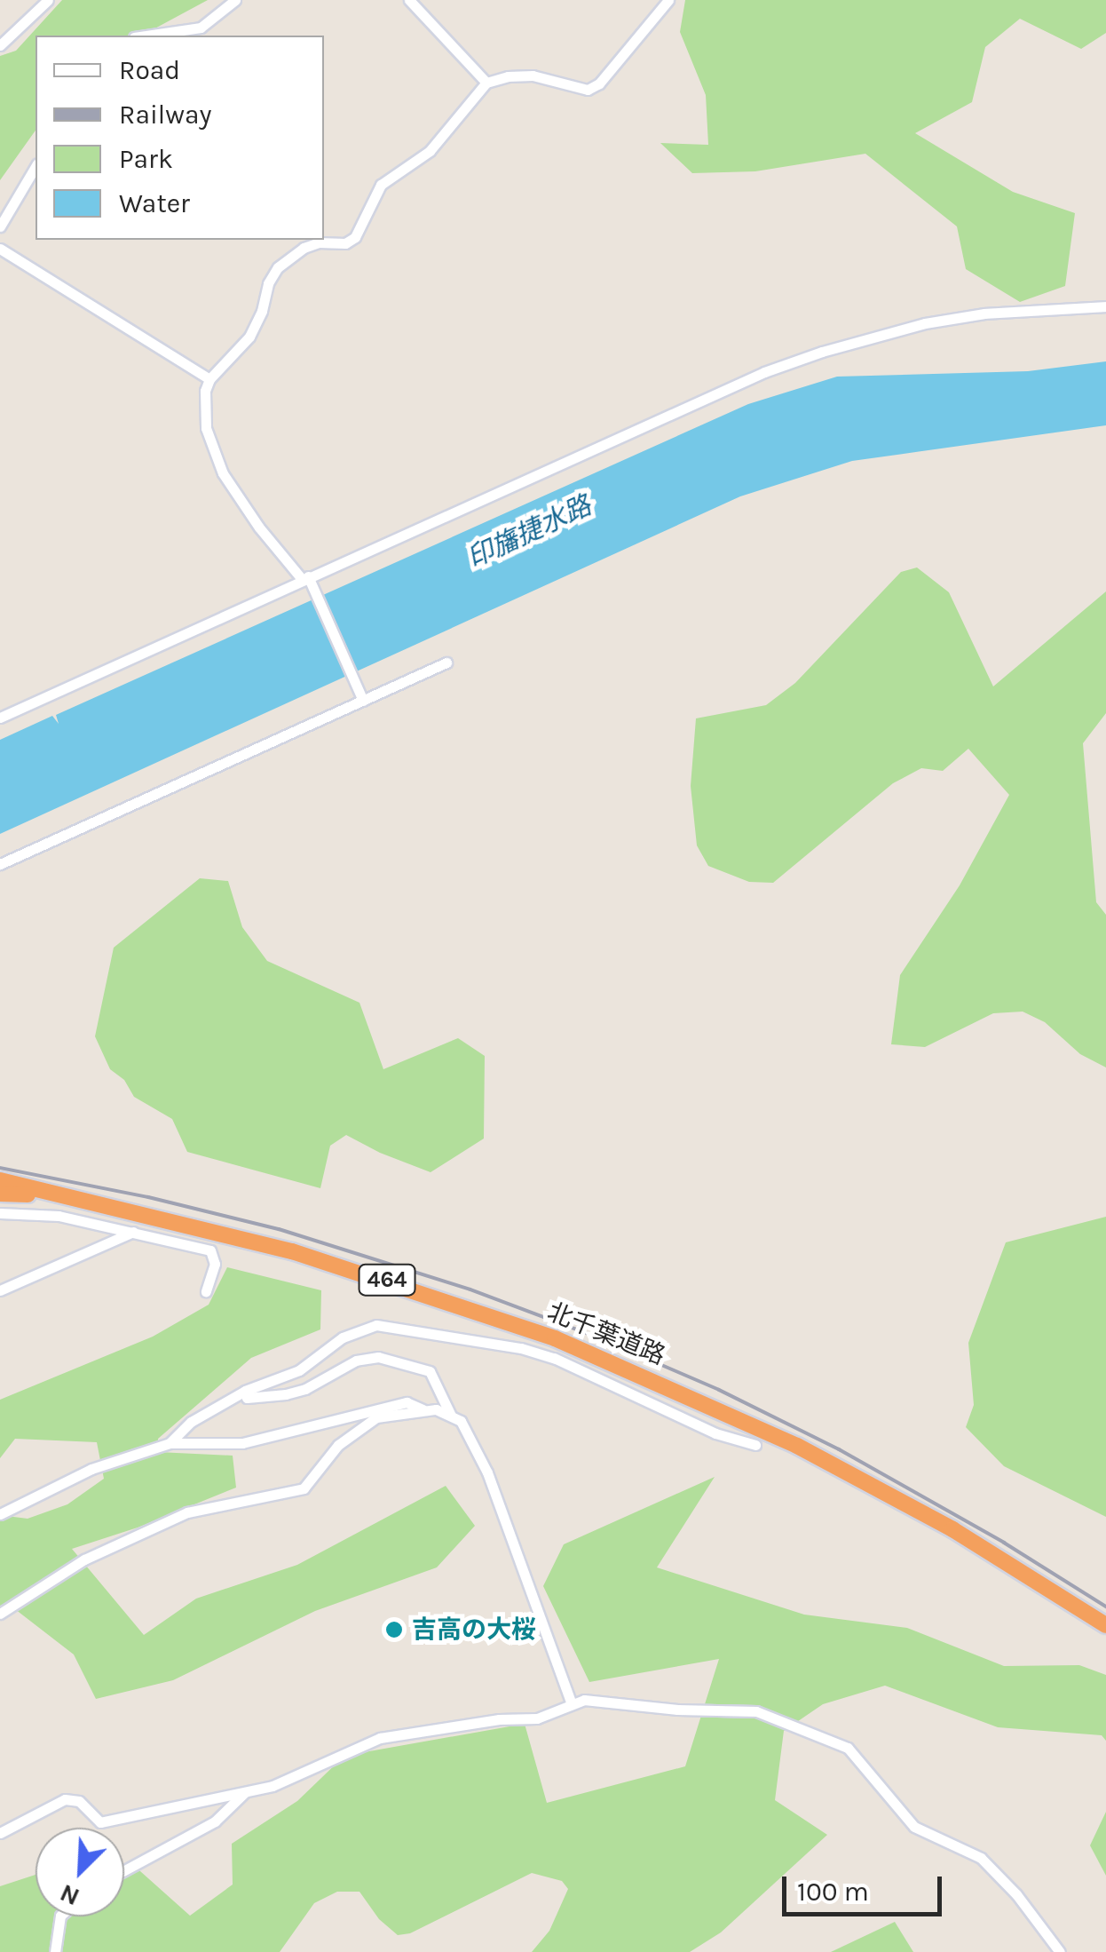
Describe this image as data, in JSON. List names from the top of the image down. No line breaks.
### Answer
{"streets":{"highway":["464","北千葉道路"]},"water":["印旛捷水路"],"places":["吉高の大桜"],"legend":["Road","Railway","Park","Water"],"scale_bar":"100 m","north":"bottom left"}
